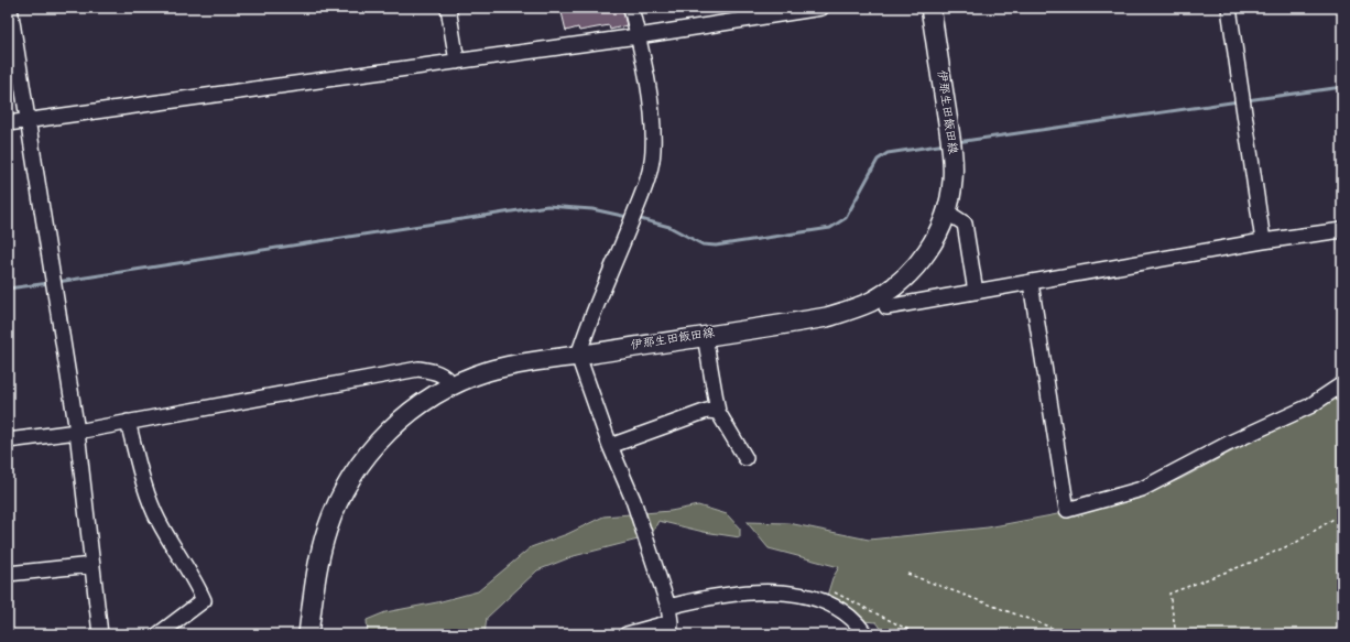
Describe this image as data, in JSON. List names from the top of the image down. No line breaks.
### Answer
{"streets":{"main road":["伊那生田飯田線"]}}
